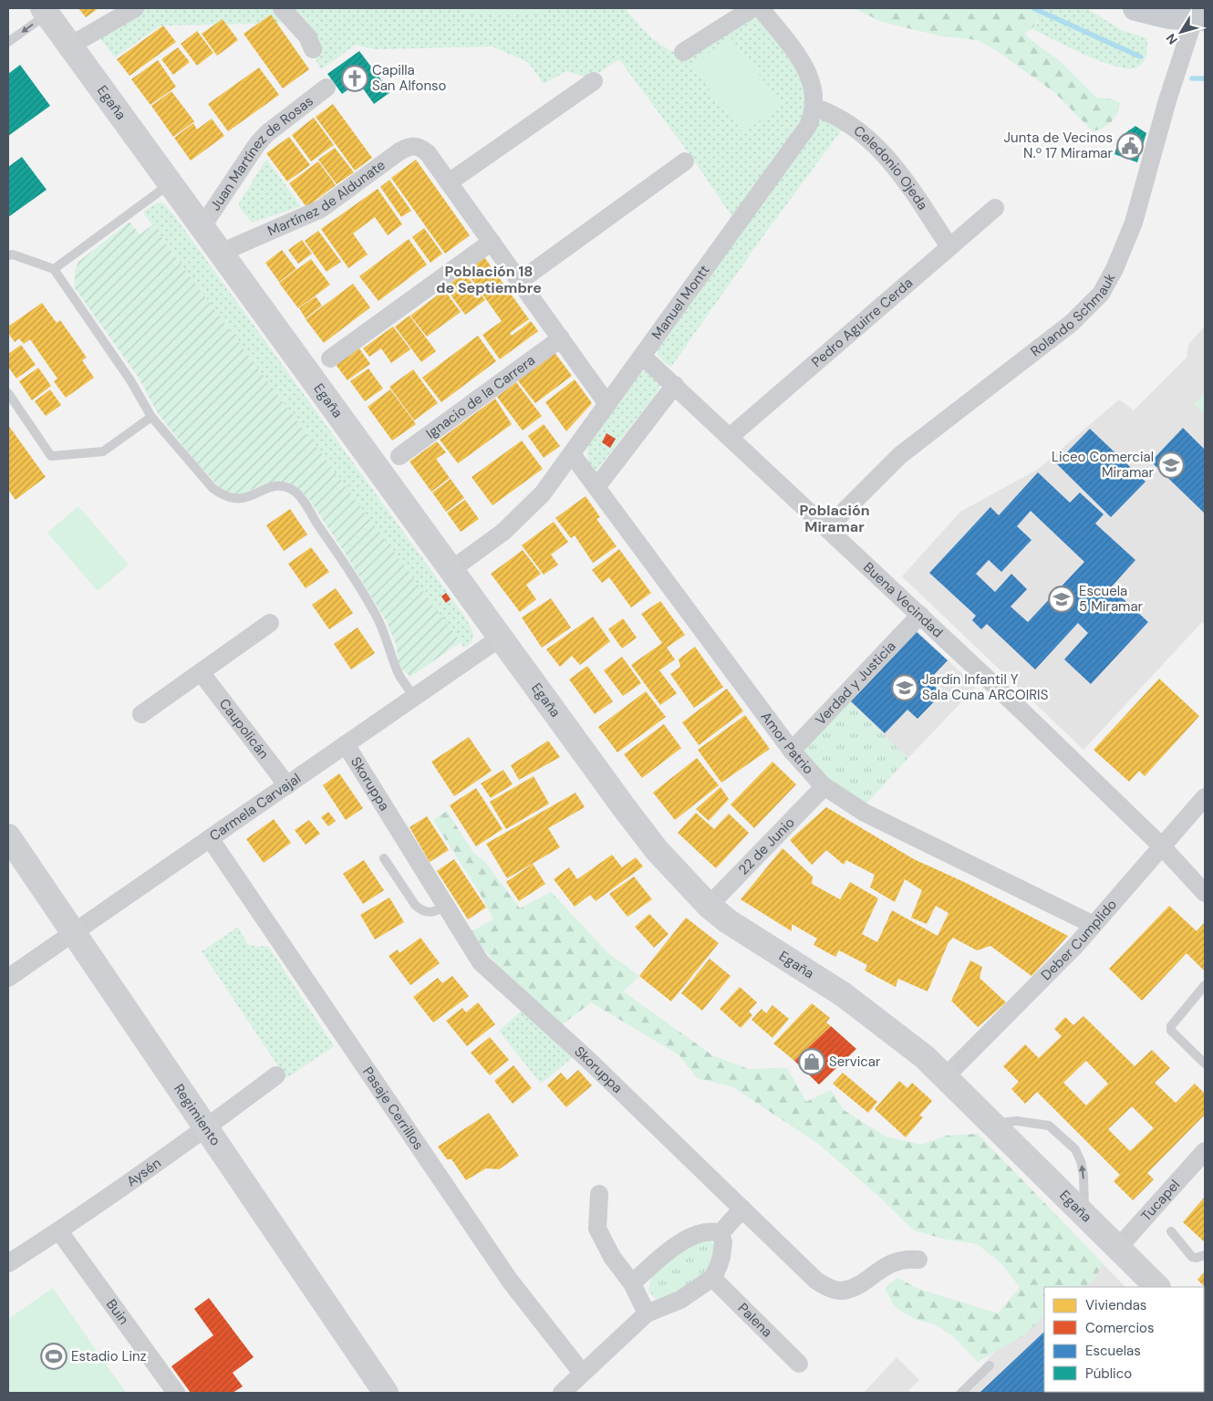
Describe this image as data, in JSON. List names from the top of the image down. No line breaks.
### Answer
{"streets":{"main road":["Egaña","Regimiento"],"street":["Juan Martínez de Rosas","Celedonio Ojeda","Martínez de Aldunate","Manuel Montt","Rolando Schmauk","Pedro Aguirre Cerda","Ignacio de la Carrera","Buena Vecindad","Verdad y Justicia","Caupolicán","Amor Patrio","Skoruppa","Carmela Carvajal","22 de Junio","Deber Cumplido","Pasaje Cerrillos","Aysén","Tucapel","Buin","Palena"]},"crossings":[["Egaña","Juan Martínez de Rosas"],["Egaña","Martínez de Aldunate"],["Egaña","Manuel Montt"],["Egaña","Carmela Carvajal"],["Egaña","22 de Junio"],["Egaña","Deber Cumplido"],["Egaña","Tucapel"],["Celedonio Ojeda","Manuel Montt"],["Celedonio Ojeda","Pedro Aguirre Cerda"],["Manuel Montt","Buena Vecindad"],["Manuel Montt","Amor Patrio"],["Rolando Schmauk","Buena Vecindad"],["Pedro Aguirre Cerda","Buena Vecindad"],["Buena Vecindad","Verdad y Justicia"],["Buena Vecindad","Deber Cumplido"],["Verdad y Justicia","Amor Patrio"],["Caupolicán","Carmela Carvajal"],["Amor Patrio","22 de Junio"],["Amor Patrio","Deber Cumplido"],["Skoruppa","Carmela Carvajal"],["Carmela Carvajal","Pasaje Cerrillos"],["Carmela Carvajal","Regimiento"],["Regimiento","Aysén"],["Aysén","Buin"]],"districts":["Población 18 de Septiembre","Población Miramar"],"places":{"church":["Capilla San Alfonso"],"public building":["Junta de Vecinos N.º 17 Miramar"],"school or university":["Liceo Comercial Miramar","Escuela 5 Miramar","Jardín Infantil Y Sala Cuna ARCOIRIS"],"shop":["Servicar"],"sports":["Estadio Linz"]},"legend":["Viviendas","Comercios","Escuelas","Público"],"north":"bottom left"}
